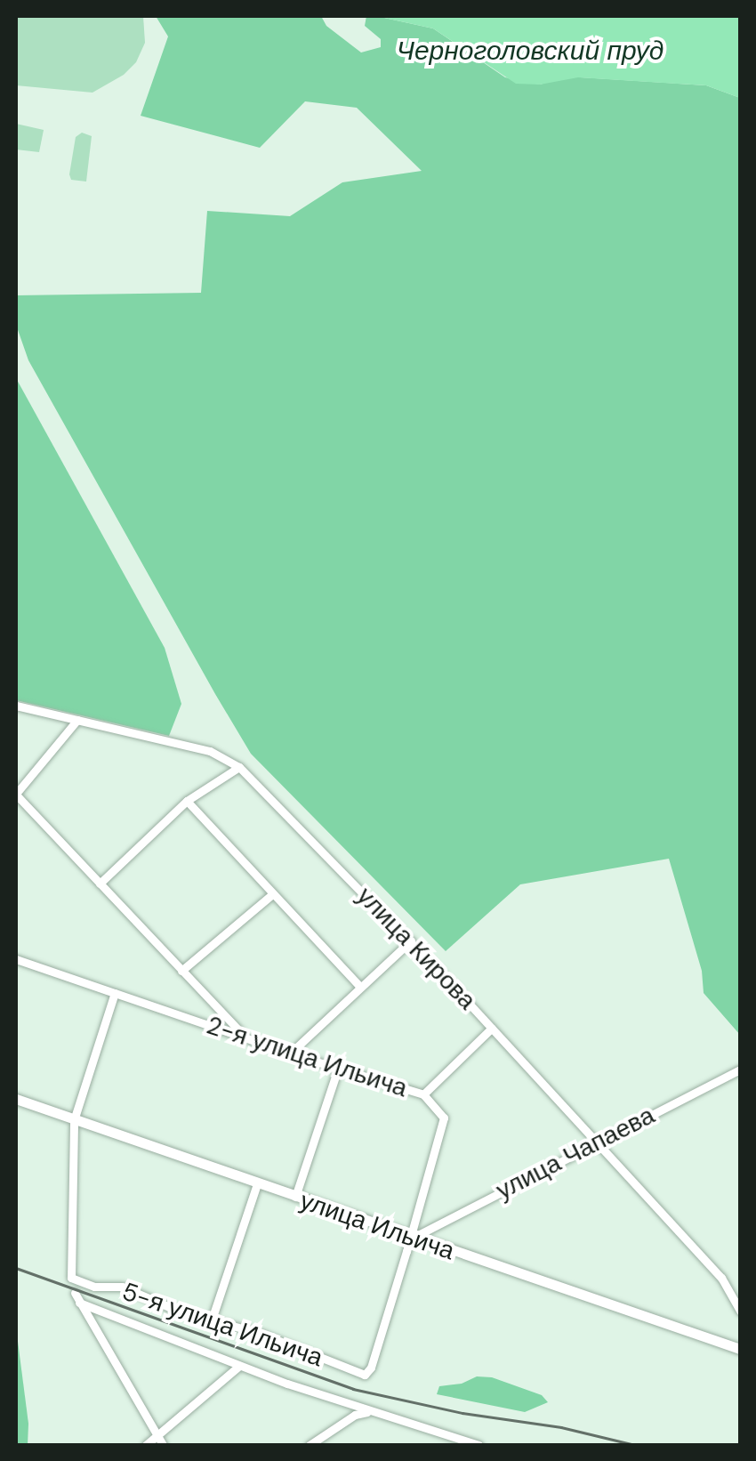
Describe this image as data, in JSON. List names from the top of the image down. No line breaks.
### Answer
{"streets":{"main road":["улица Ильича"],"street":["улица Кирова","2-я улица Ильича","улица Чапаева","5-я улица Ильича"]},"crossings":[["улица Кирова","улица Чапаева"],["2-я улица Ильича","улица Чапаева"],["2-я улица Ильича","улица Ильича"],["2-я улица Ильича","5-я улица Ильича"],["улица Чапаева","улица Ильича"],["улица Ильича","5-я улица Ильича"]],"water":["Черноголовский пруд"]}
